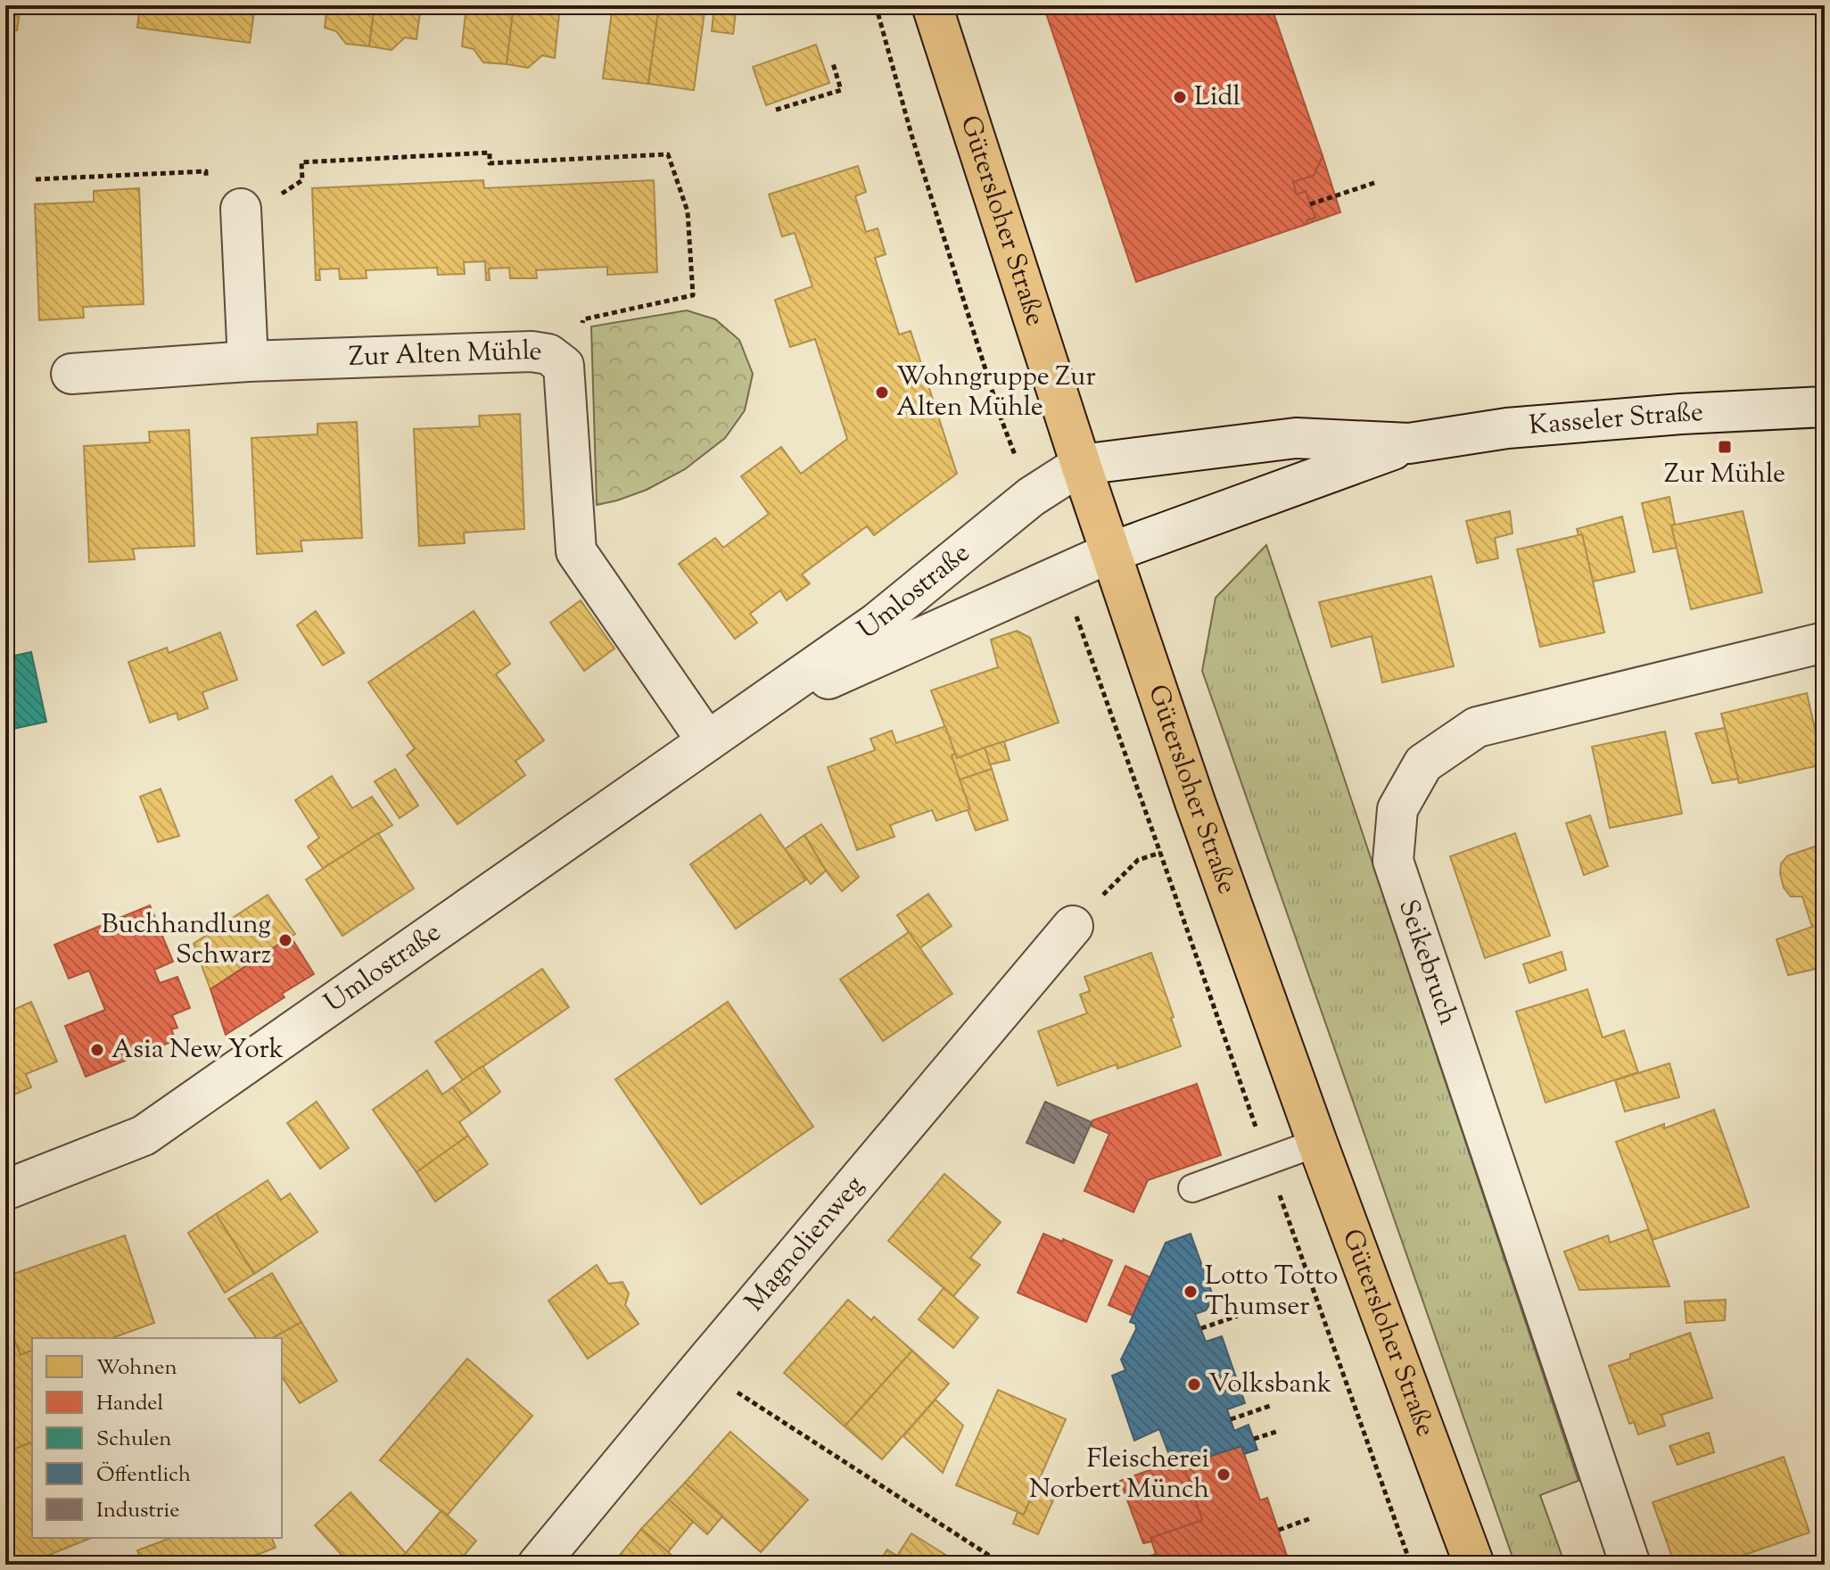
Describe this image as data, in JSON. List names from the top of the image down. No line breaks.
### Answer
{"streets":{"main road":["Gütersloher Straße"],"street":["Zur Alten Mühle","Kasseler Straße","Umlostraße","Seikebruch","Magnolienweg"]},"crossings":[["Gütersloher Straße","Kasseler Straße"],["Gütersloher Straße","Umlostraße"],["Zur Alten Mühle","Umlostraße"],["Kasseler Straße","Umlostraße"]],"places":{"other":["Lidl","Wohngruppe Zur Alten Mühle","Buchhandlung Schwarz","Asia New York","Lotto Totto Thumser","Volksbank","Fleischerei Norbert Münch"],"transit":["Zur Mühle"]},"legend":["Wohnen","Handel","Schulen","Öffentlich","Industrie"]}
